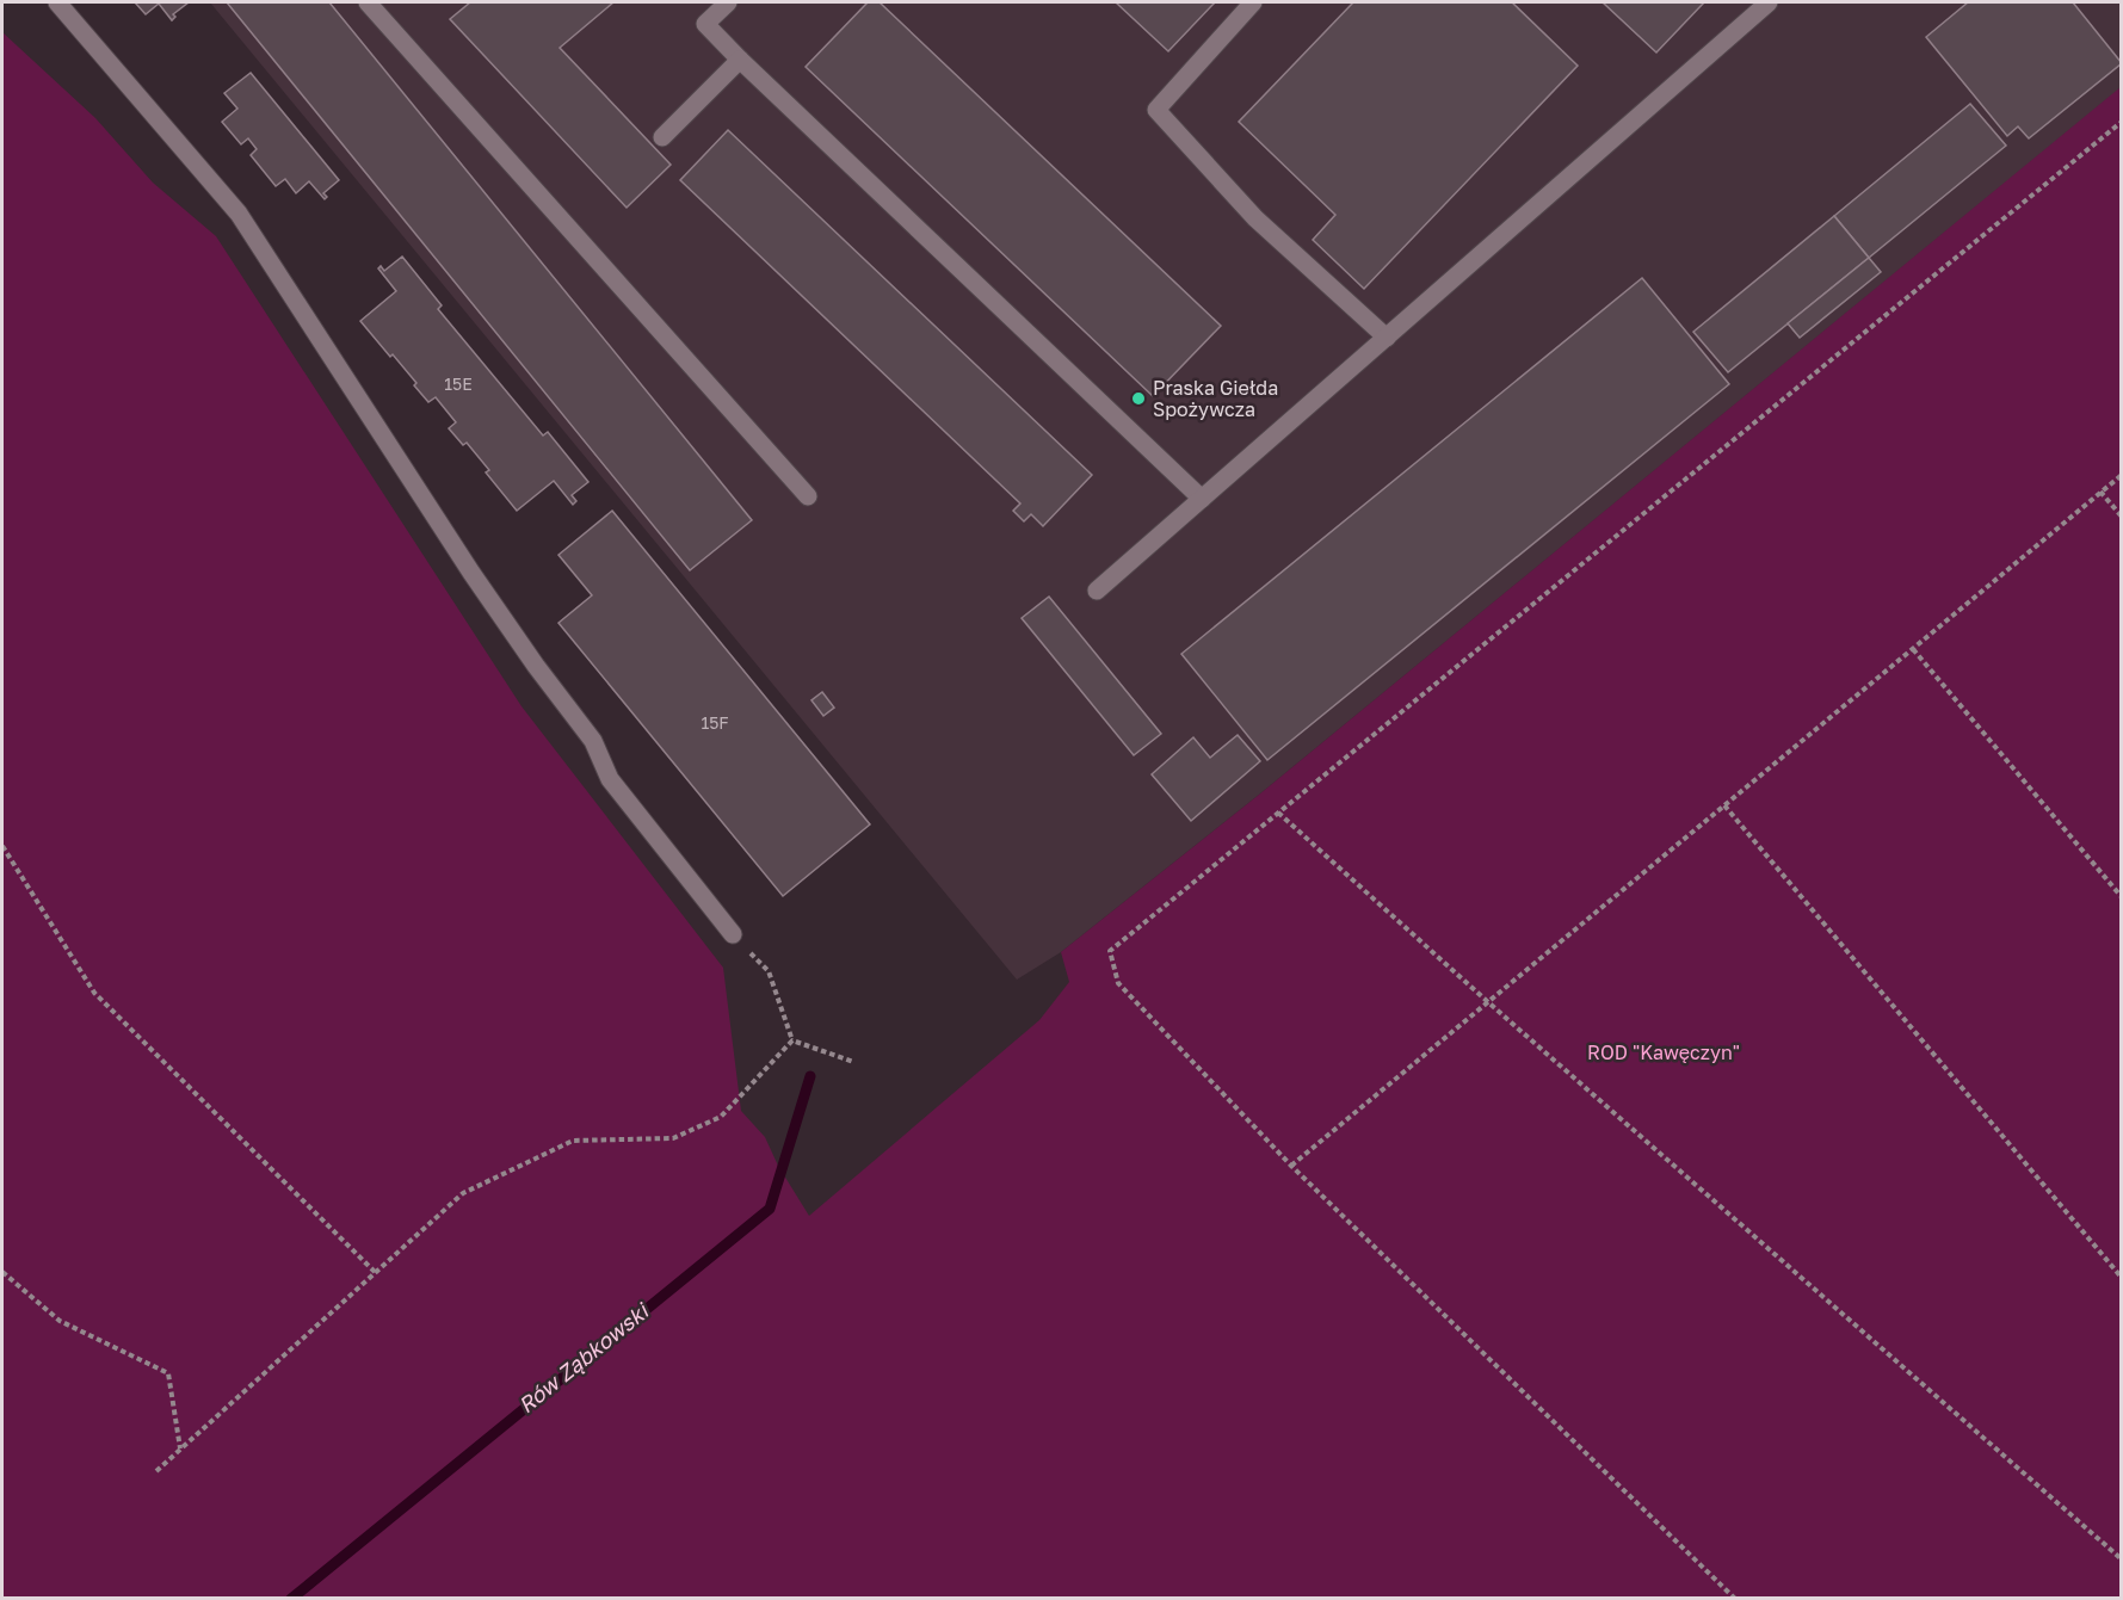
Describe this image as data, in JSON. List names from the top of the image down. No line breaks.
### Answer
{"water":["Rów Ząbkowski"],"parks":["ROD \"Kawęczyn\""],"places":["Praska Giełda Spożywcza"],"house_numbers":["15E","15F"]}
